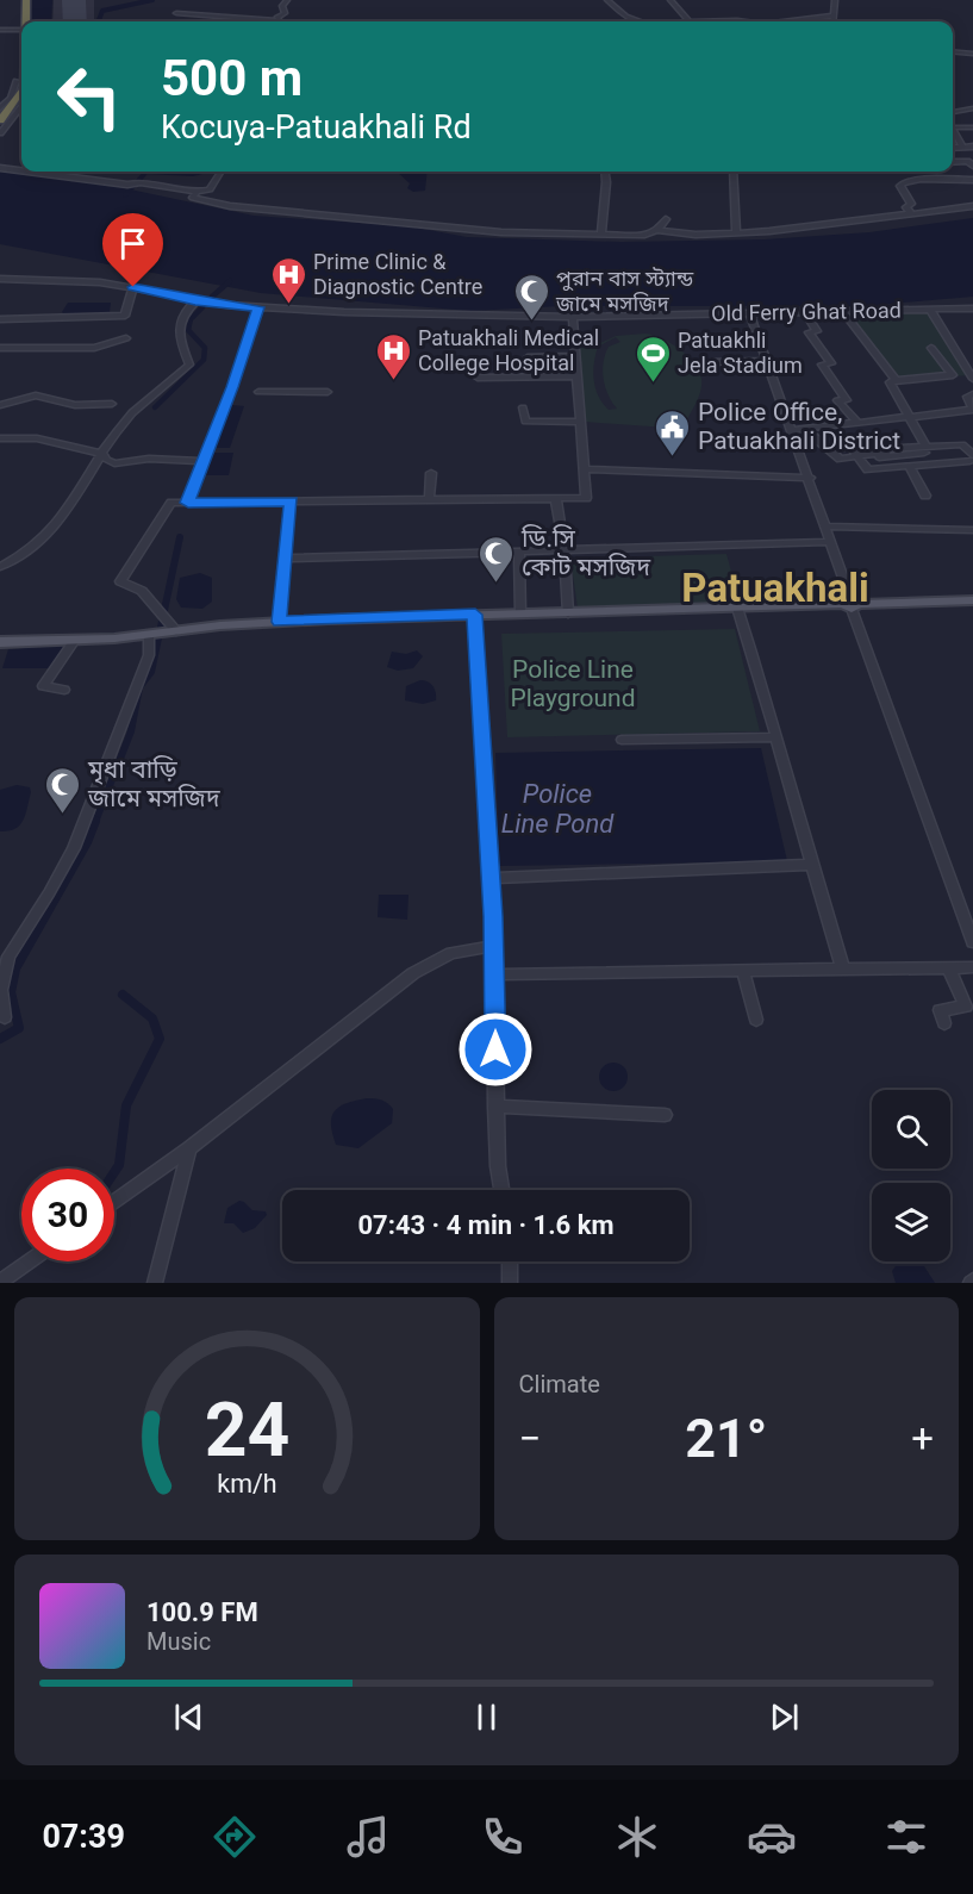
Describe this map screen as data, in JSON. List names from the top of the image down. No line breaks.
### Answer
{"streets":{"street":["Old Ferry Ghat Road"]},"districts":["Patuakhali"],"water":["Police Line Pond"],"parks":["Police Line Playground"],"places":{"hospital":["Prime Clinic & Diagnostic Centre","Patuakhali Medical College Hospital"],"mosque":["পুরান বাস স্ট্যান্ড জামে মসজিদ","ডি.সি কোট মসজিদ","মৃধা বাড়ি জামে মসজিদ"],"sports":["Patuakhli Jela Stadium"],"public building":["Police Office, Patuakhali District"]},"page":{"turn":["500 m","Kocuya-Patuakhali Rd"],"limit":"30","trip":"07:43 · 4 min · 1.6 km","tile":"Climate","heat":["−","21°","+"],"song":["100.9 FM","Music"],"tabs":"07:39","gauge":["24","km/h"]}}
